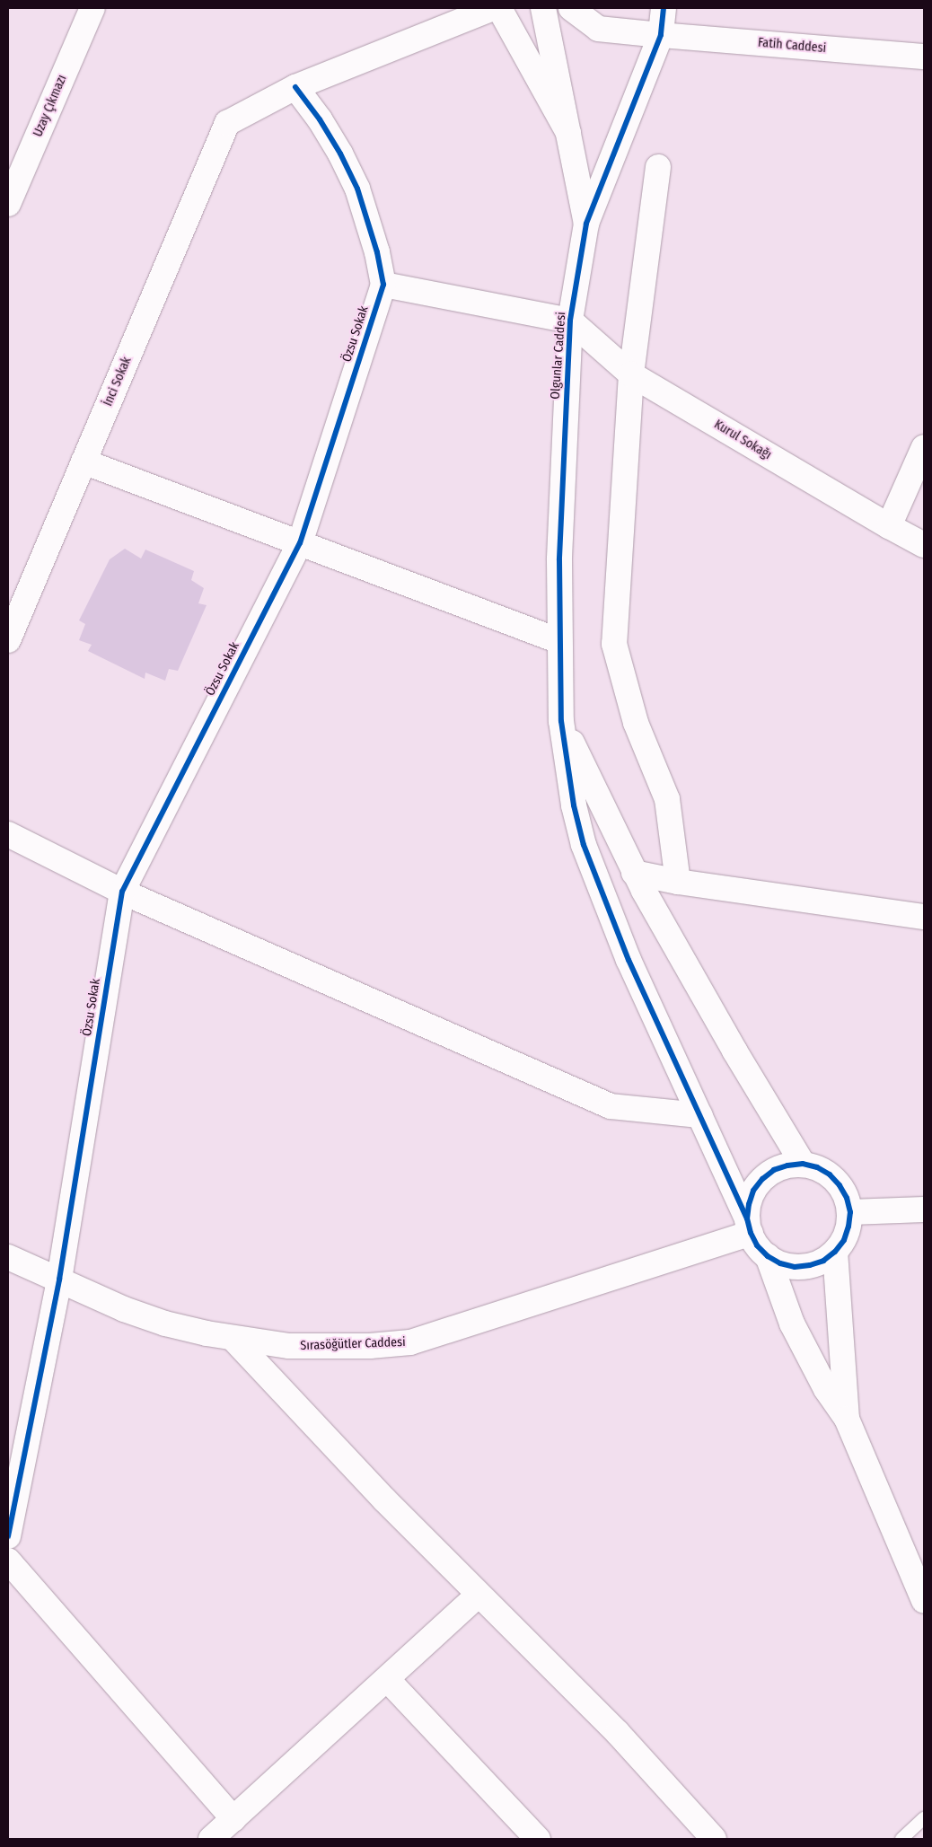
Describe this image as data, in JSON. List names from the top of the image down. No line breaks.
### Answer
{"streets":{"street":["Fatih Caddesi","Uzay Çıkmazı","Özsu Sokak","Olgunlar Caddesi","İnci Sokak","Kurul Sokağı","Sırasöğütler Caddesi"]},"crossings":[["Fatih Caddesi","Olgunlar Caddesi"],["Özsu Sokak","İnci Sokak"],["Özsu Sokak","Sırasöğütler Caddesi"],["Olgunlar Caddesi","Kurul Sokağı"],["Olgunlar Caddesi","Sırasöğütler Caddesi"]]}
